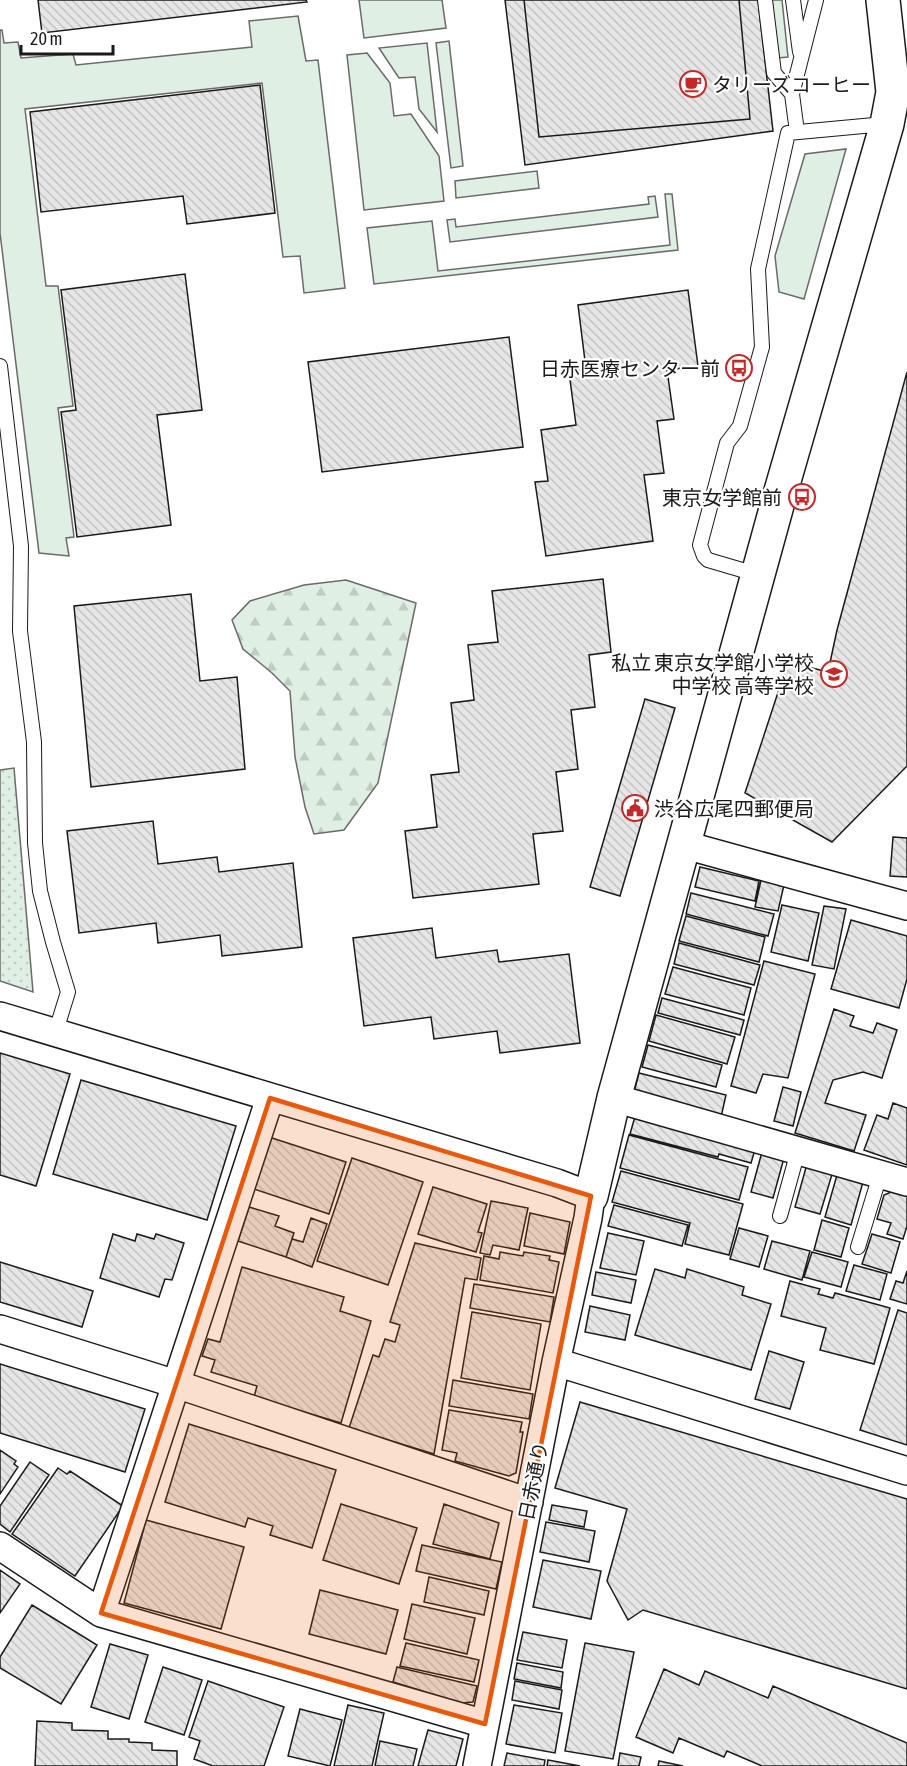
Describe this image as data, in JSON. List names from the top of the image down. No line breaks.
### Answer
{"streets":{"street":["日赤通り"]},"places":{"cafe":["タリーズコーヒー"],"bus stop":["日赤医療センター前","東京女学館前"],"school or university":["私立 東京女学館小学校 中学校 高等学校"],"public building":["渋谷広尾四郵便局"]},"scale_bar":"20 m"}
